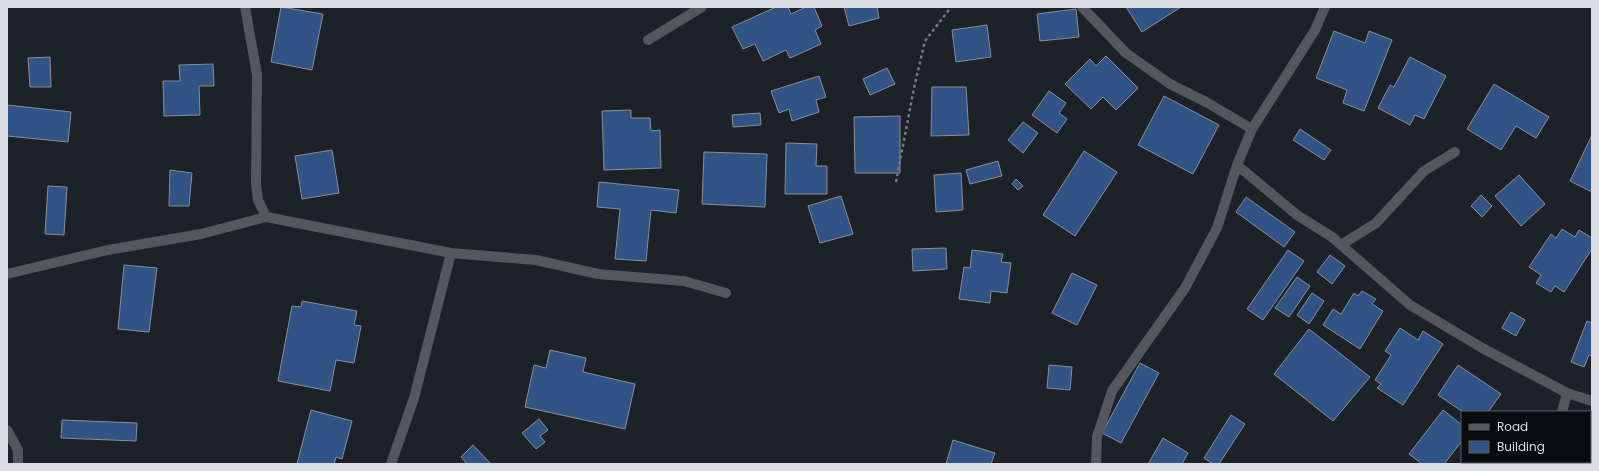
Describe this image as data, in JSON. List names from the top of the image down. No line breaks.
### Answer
{"legend":["Road","Building"]}
